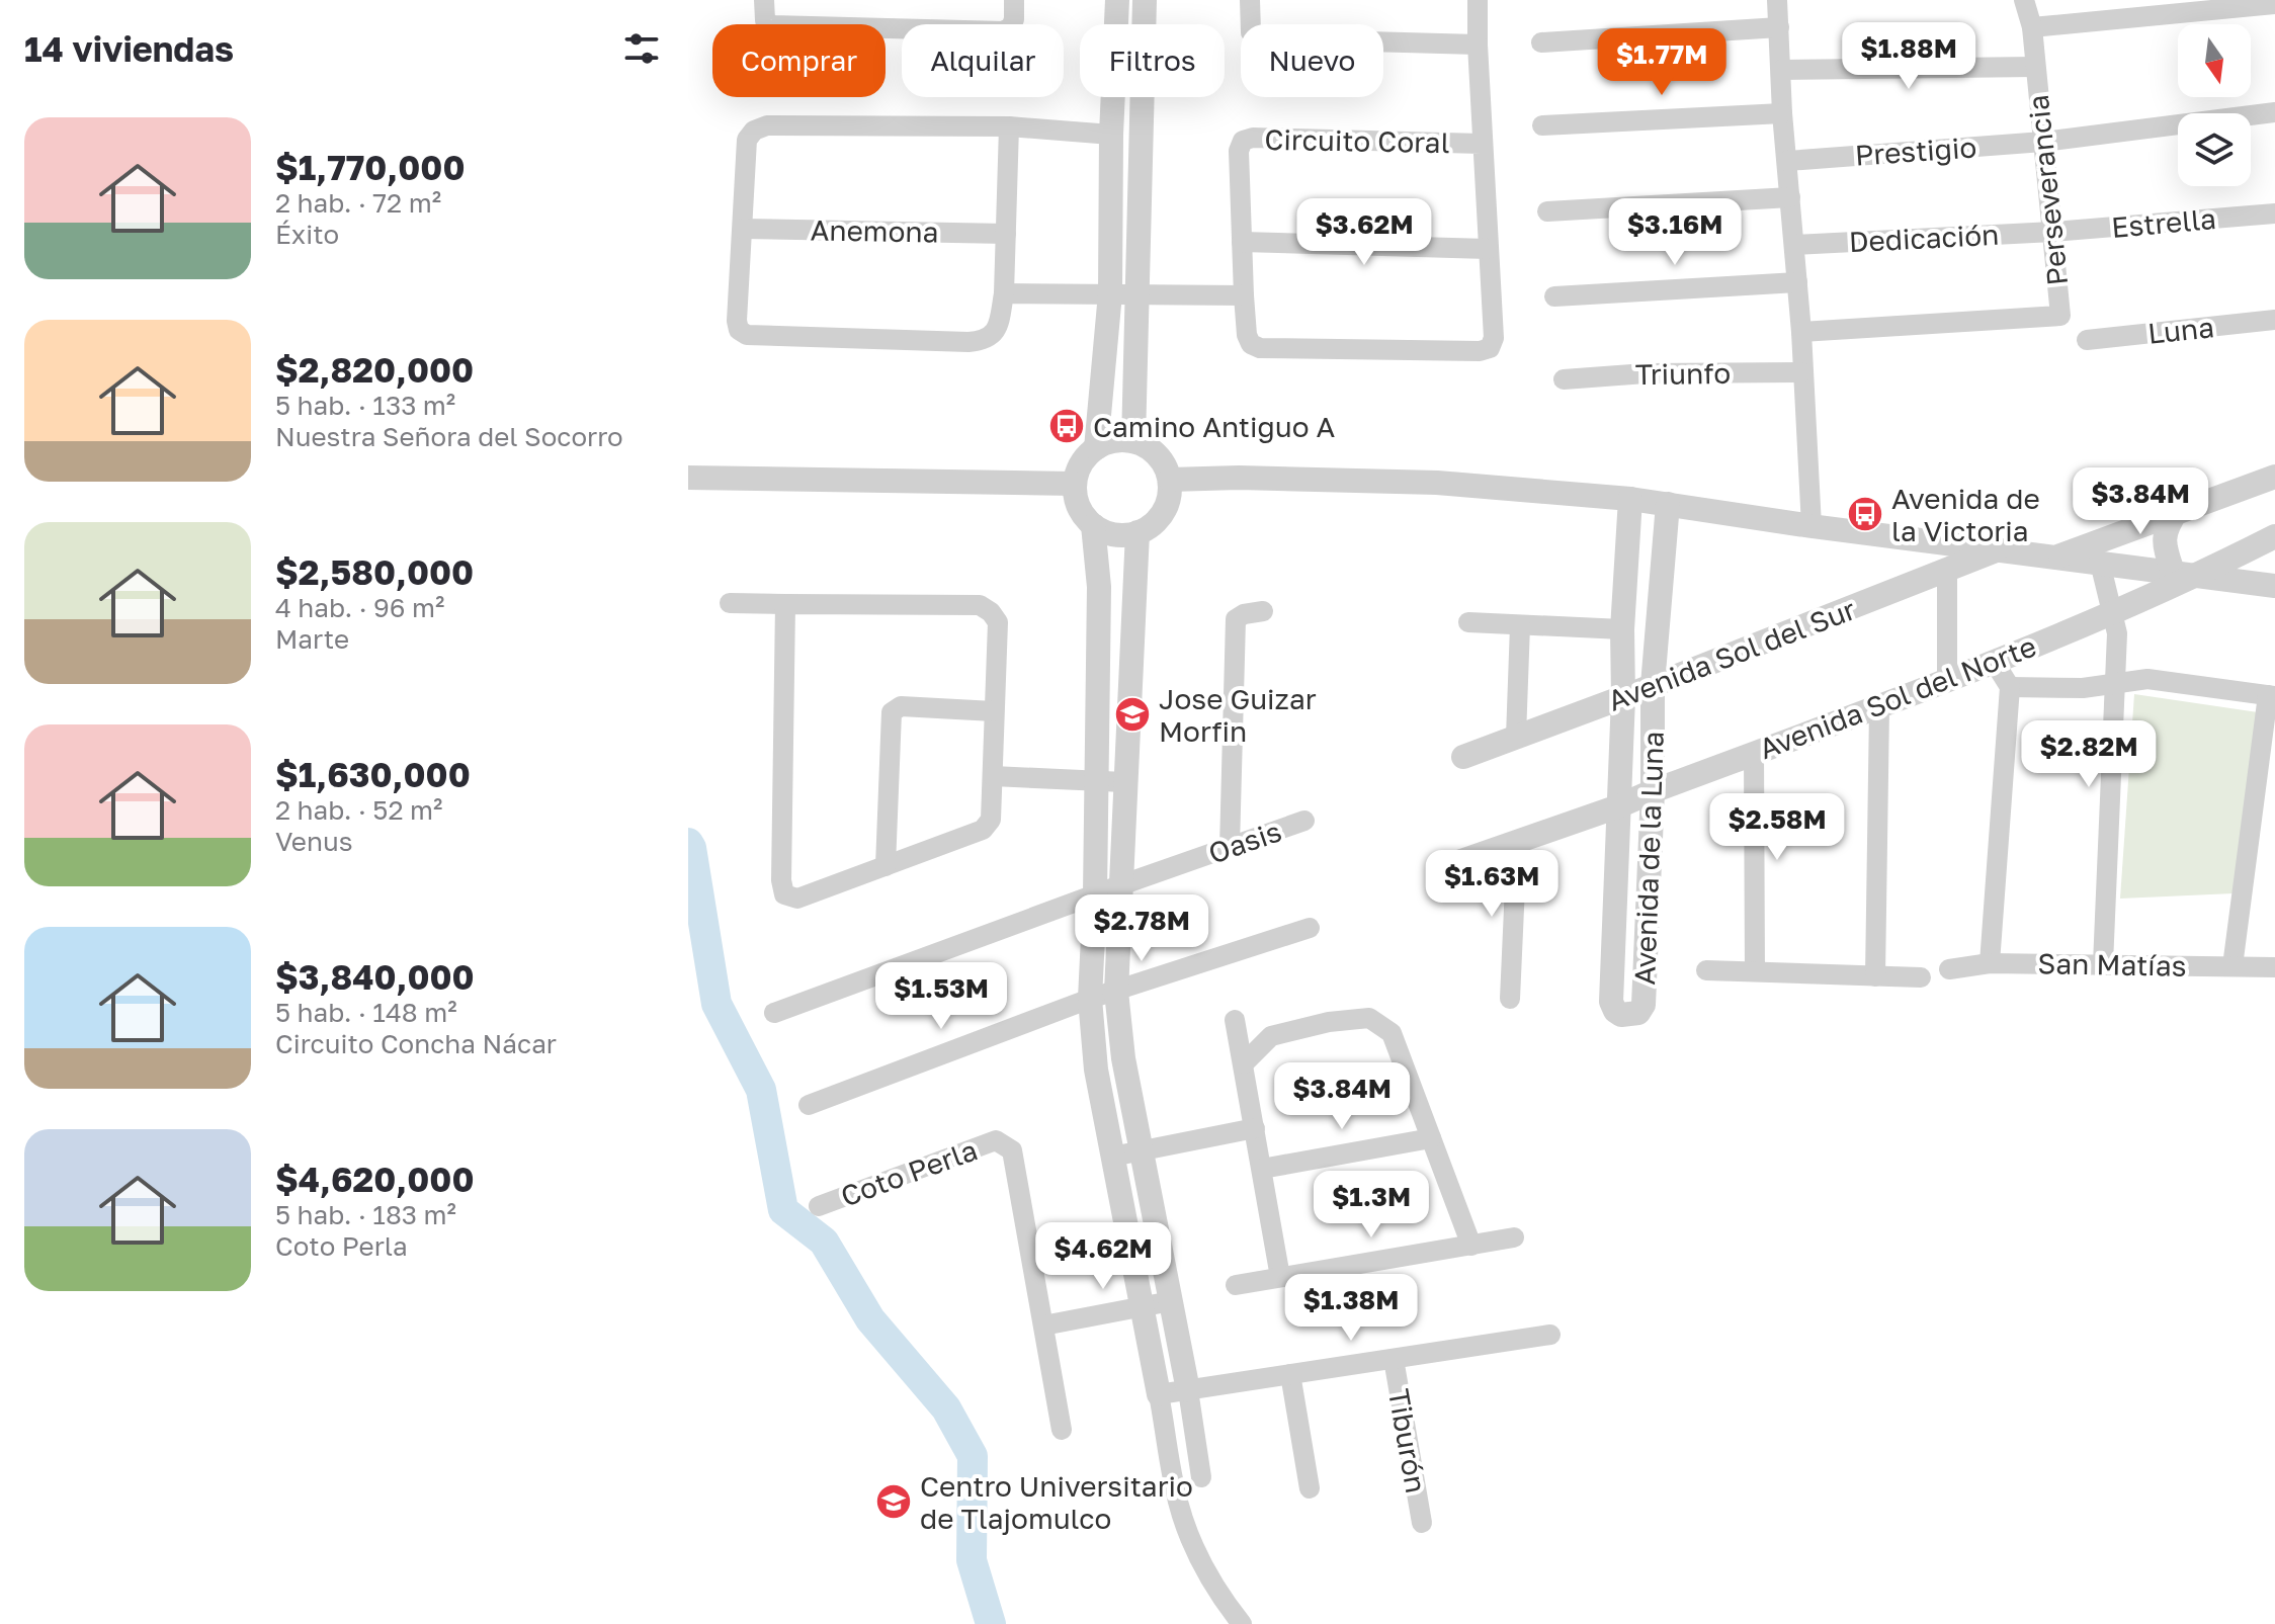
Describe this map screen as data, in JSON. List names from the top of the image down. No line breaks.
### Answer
{"streets":{"street":["Circuito Coral","Prestigio","Perseverancia","Estrella","Anemona","Dedicación","Luna","Triunfo","Avenida Sol del Sur","Avenida Sol del Norte","Oasis","Avenida de la Luna","San Matías","Coto Perla","Tiburón"]},"crossings":[["Prestigio","Perseverancia"],["Perseverancia","Estrella"],["Perseverancia","Dedicación"],["Estrella","Dedicación"],["Avenida Sol del Sur","Avenida de la Luna"],["Avenida Sol del Norte","Avenida de la Luna"]],"places":{"bus stop":["Camino Antiguo A","Avenida de la Victoria"],"school or university":["Jose Guizar Morfin","Centro Universitario de Tlajomulco"]},"north":"bottom","page":{"heading":"14 viviendas","price":["$1.88M","$1.77M","$3.62M","$3.16M","$3.84M","$2.82M","$2.58M","$1.63M","$2.78M","$1.53M","$3.84M","$1.3M","$4.62M","$1.38M"],"chip":["Comprar","Alquilar","Filtros","Nuevo"],"list":[{"name":"$1,770,000","note":"2 hab. · 72 m² · Éxito"},{"name":"$2,820,000","note":"5 hab. · 133 m² · Nuestra Señora del Socorro"},{"name":"$2,580,000","note":"4 hab. · 96 m² · Marte"},{"name":"$1,630,000","note":"2 hab. · 52 m² · Venus"},{"name":"$3,840,000","note":"5 hab. · 148 m² · Circuito Concha Nácar"},{"name":"$4,620,000","note":"5 hab. · 183 m² · Coto Perla"}]}}
